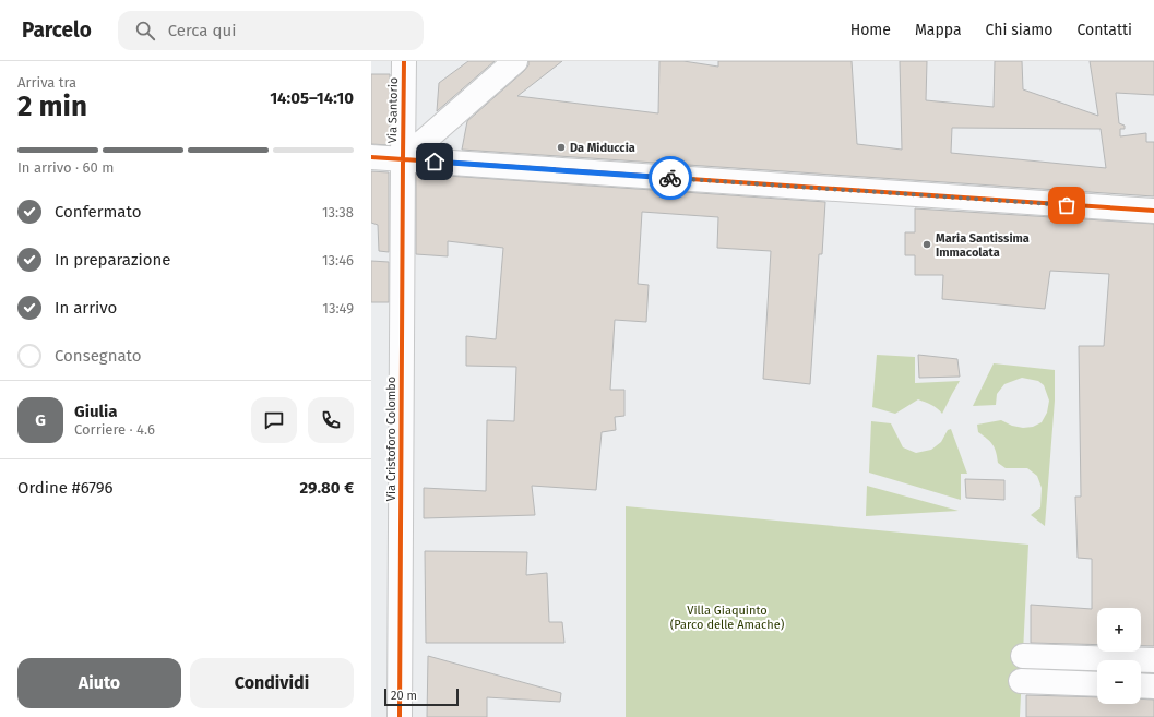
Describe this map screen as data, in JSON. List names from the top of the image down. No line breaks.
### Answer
{"streets":{"street":["Via Santorio","Via Cristoforo Colombo"]},"crossings":[["Via Santorio","Via Cristoforo Colombo"]],"parks":["Villa Giaquinto (Parco delle Amache)"],"places":["Da Miduccia","Maria Santissima Immacolata"],"scale_bar":"20 m","page":{"header":"Parcelo","search":"Cerca qui","nav":["Home","Mappa","Chi siamo","Contatti"],"heading":["2 min","Arriva tra","14:05–14:10"],"panel":["Giulia","Corriere · 4.6","Ordine #6796","29.80 €"],"bar":"In arrivo · 60 m","list":[["Confermato","13:38"],["In preparazione","13:46"],["In arrivo","13:49"],"Consegnato"],"round":"G","map_buttons":["+","−"],"buttons":["Aiuto","Condividi"],"scale":"20 m"}}
